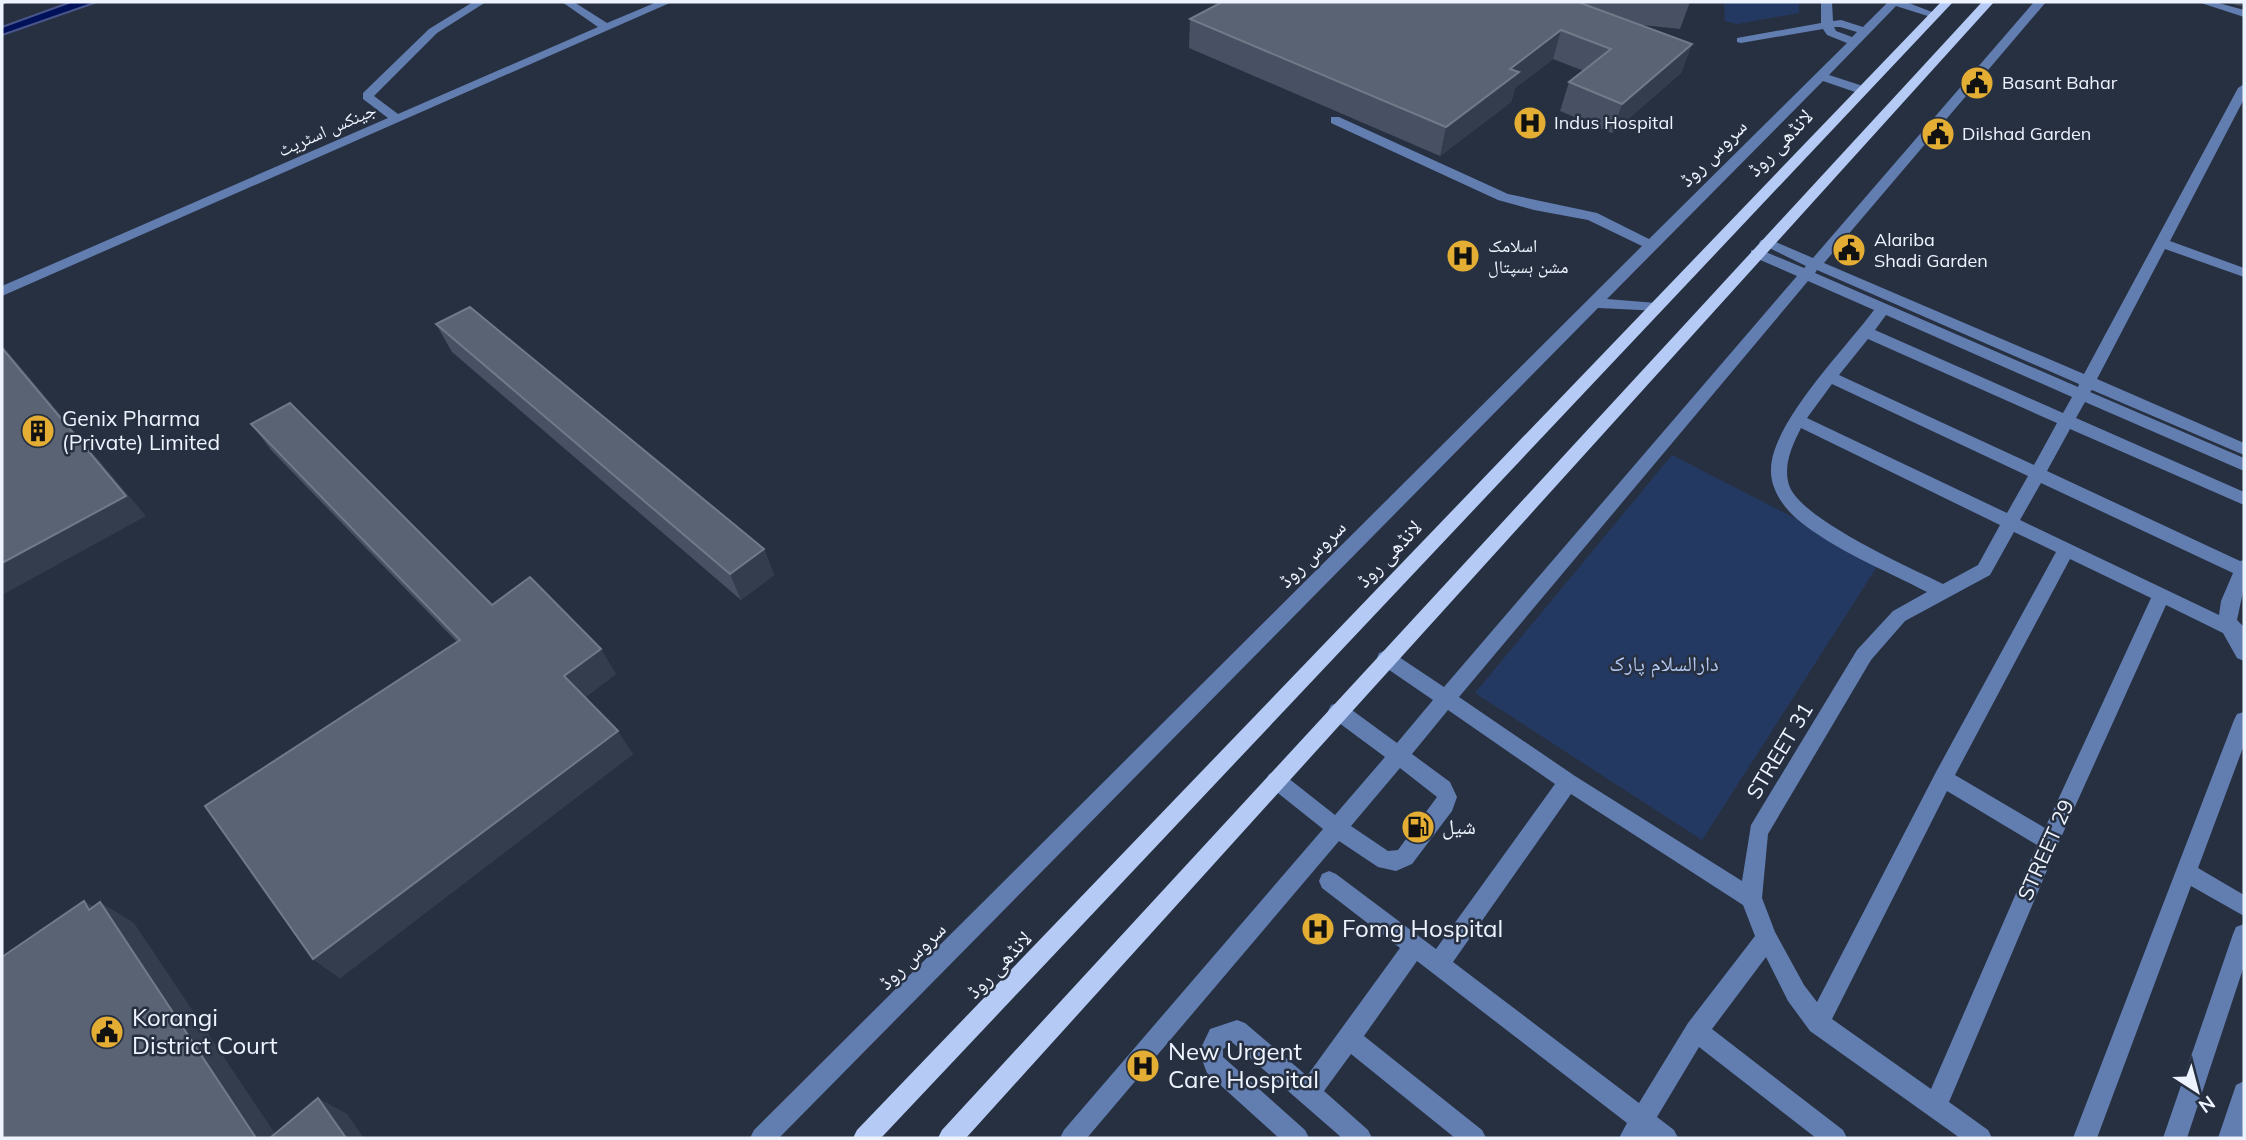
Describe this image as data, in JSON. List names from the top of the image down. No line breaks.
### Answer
{"streets":{"main road":["لانڈھی روڈ"],"street":["جینکس اسٹریٹ","سروس روڈ","STREET 31","STREET 29"]},"crossings":[["STREET 31","STREET 29"]],"parks":["دارالسلام پارک"],"places":{"public building":["Basant Bahar","Dilshad Garden","Alariba Shadi Garden","Korangi District Court"],"hospital":["Indus Hospital","اسلامک مشن ہسپتال","Fomg Hospital","New Urgent Care Hospital"],"building":["Genix Pharma (Private) Limited"],"fuel station":["شیل"]},"north":"bottom right"}
